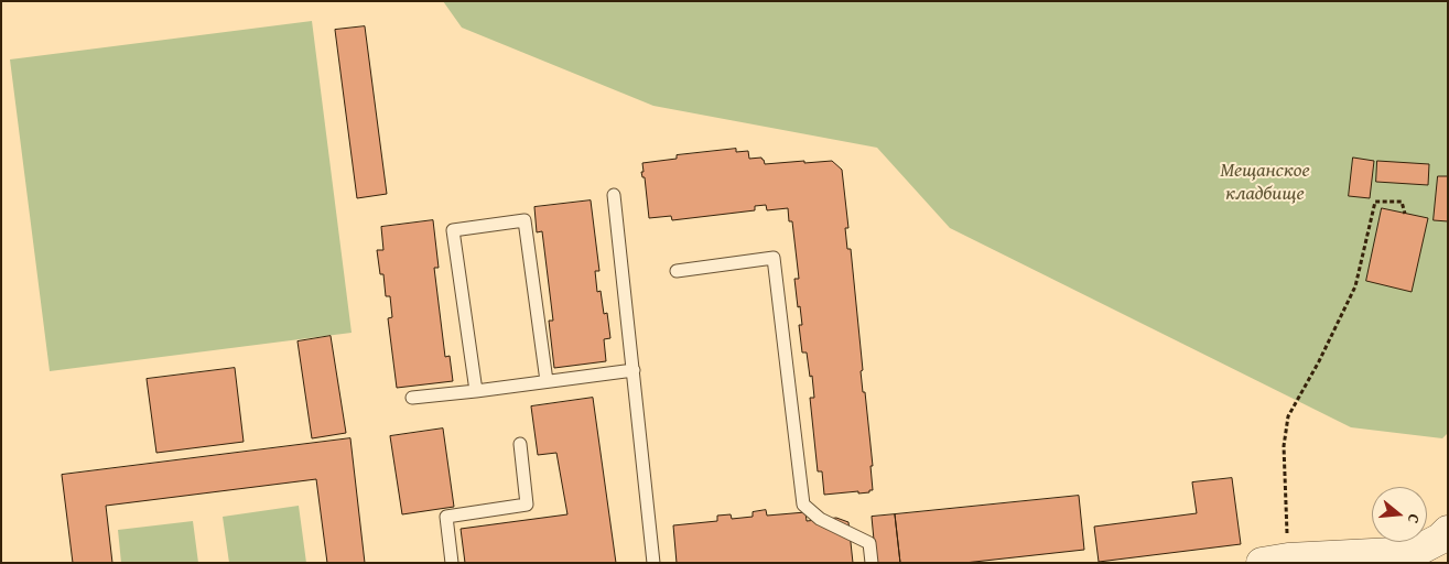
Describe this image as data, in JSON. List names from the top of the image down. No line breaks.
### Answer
{"parks":["Мещанское кладбище"],"north":"right"}
